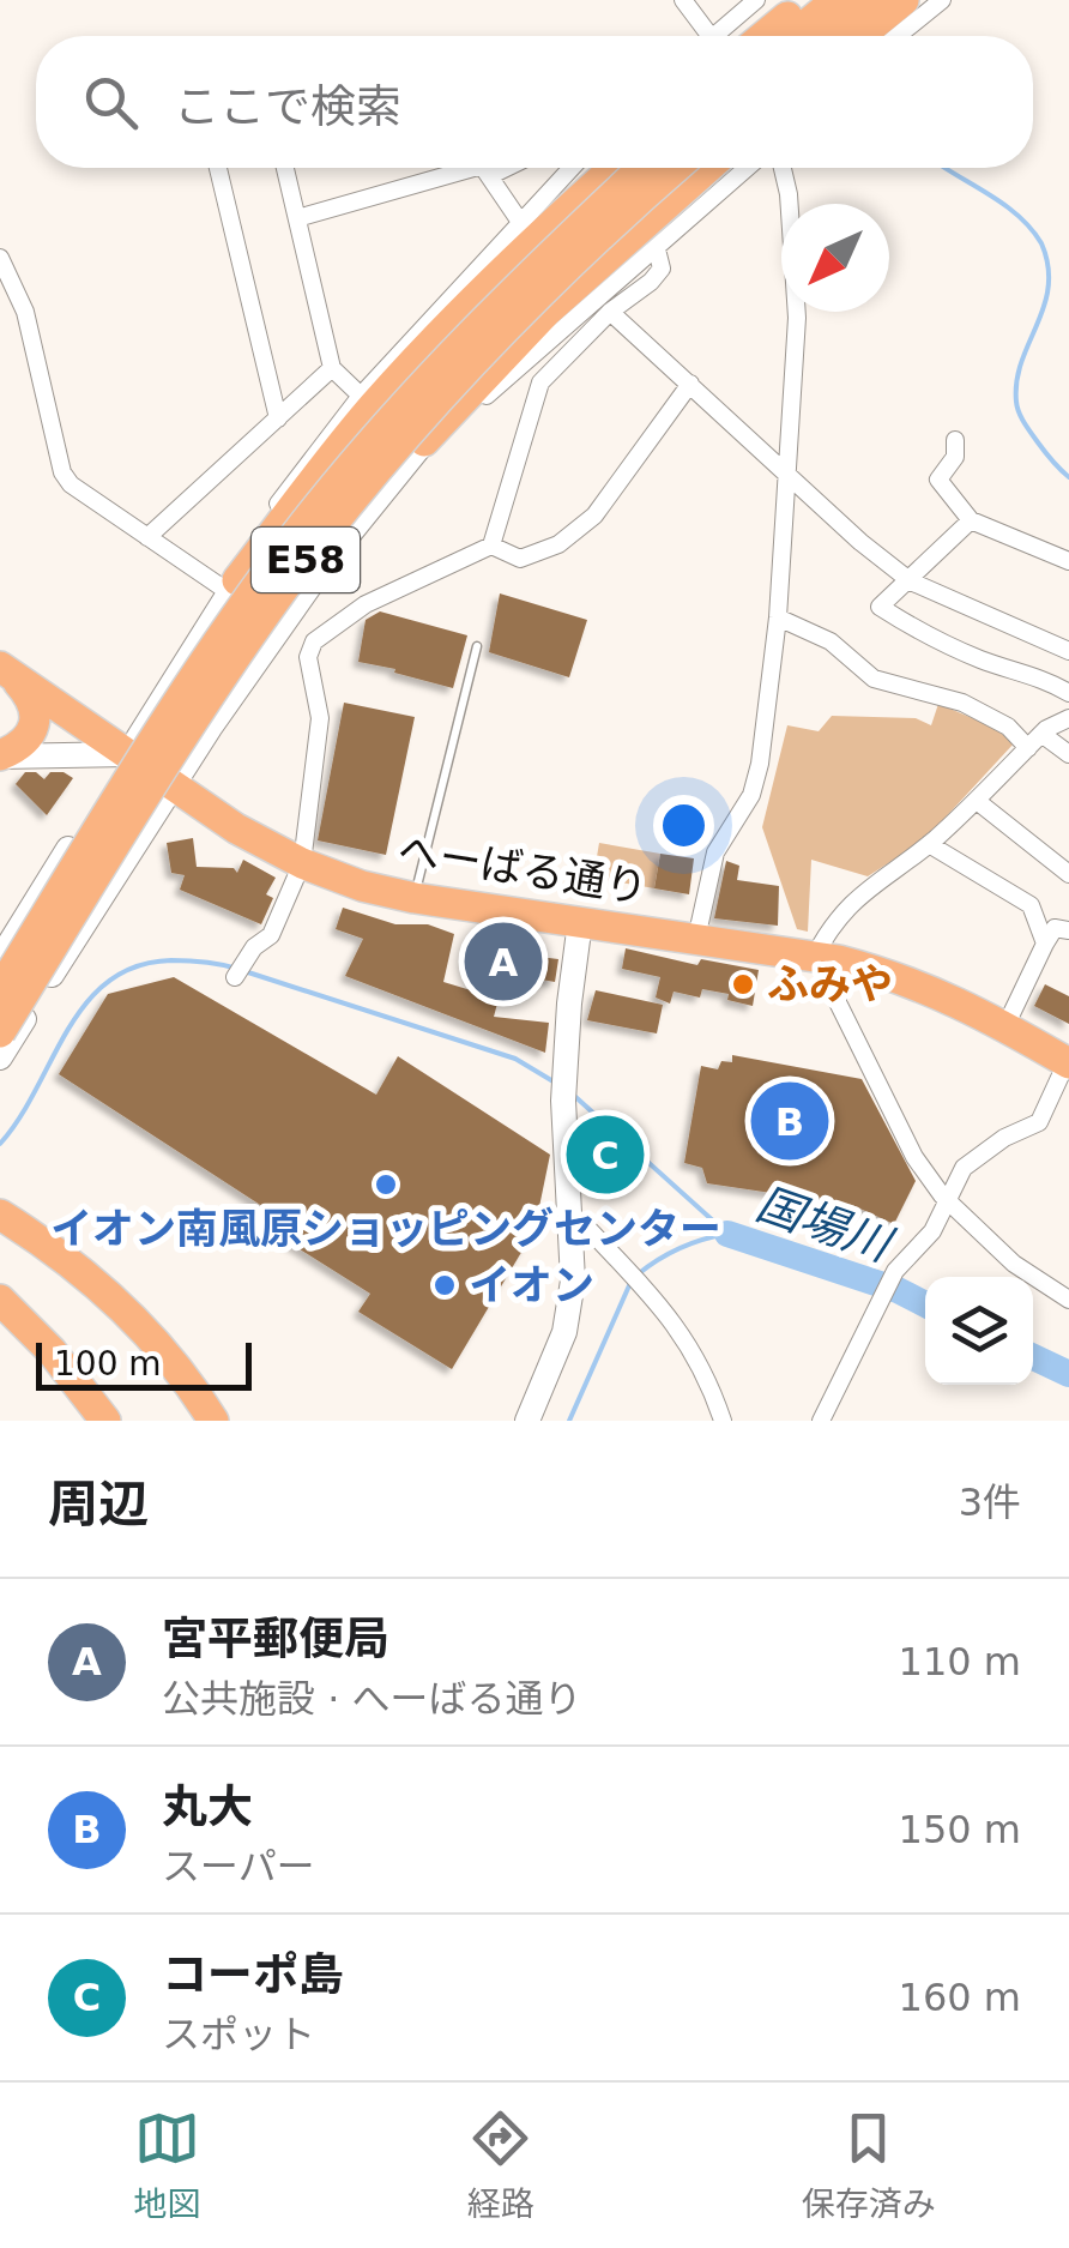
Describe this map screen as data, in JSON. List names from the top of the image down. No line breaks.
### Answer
{"streets":{"highway":["E58","へーばる通り"]},"water":["国場川"],"places":["ふみや","イオン南風原ショッピングセンター","イオン"],"scale_bar":"100 m","north":"bottom left","page":{"search":"ここで検索","pins":["A","B","C"],"scale":"100 m","heading":["周辺","3件"],"list":[{"mark":"A","name":"宮平郵便局","note":"公共施設 · へーばる通り","value":"110 m"},{"mark":"B","name":"丸大","note":"スーパー","value":"150 m"},{"mark":"C","name":"コーポ島","note":"スポット","value":"160 m"}],"nav":["地図","経路","保存済み"]}}
